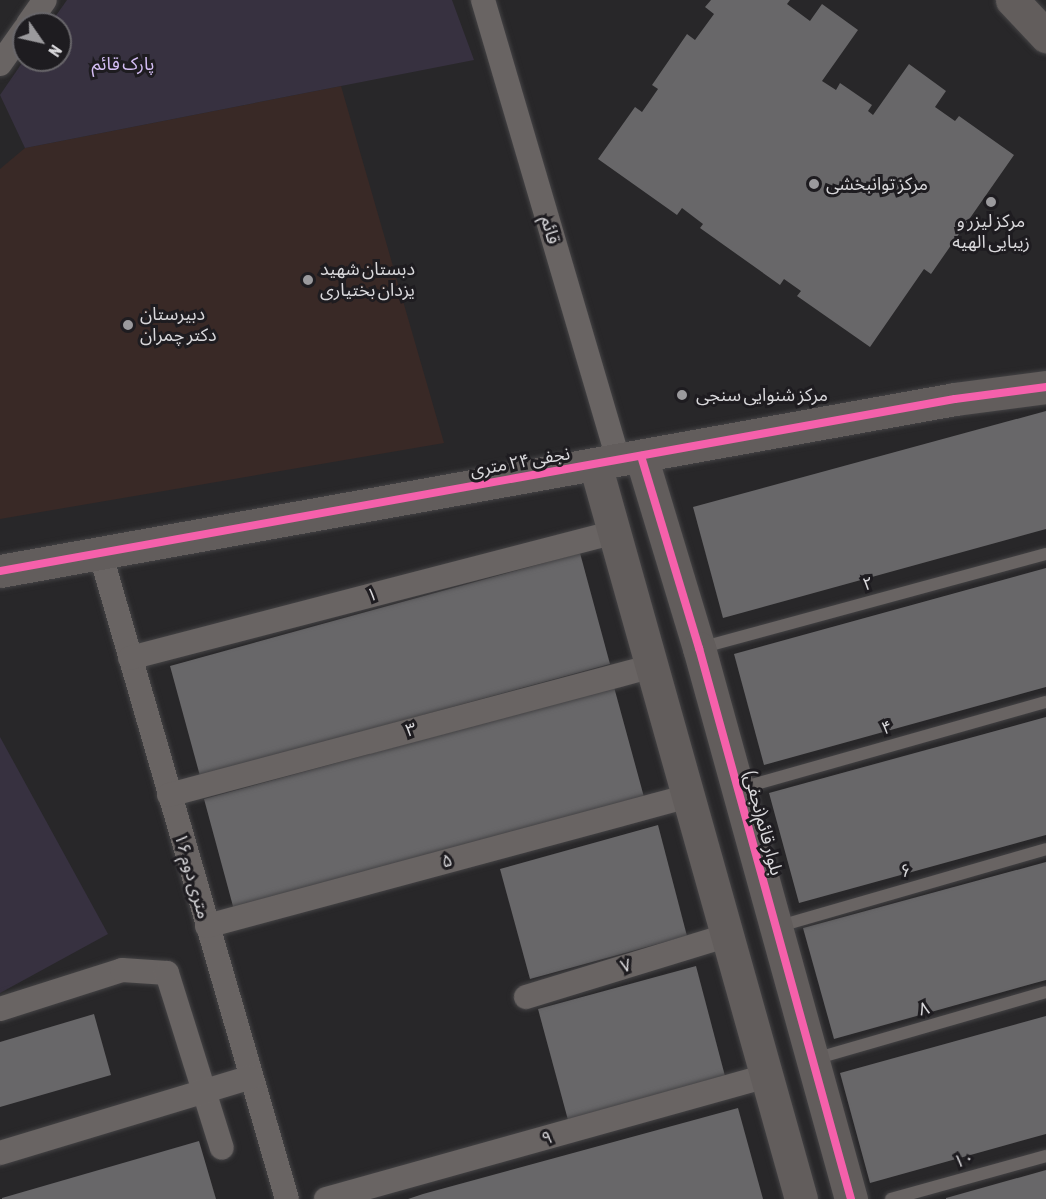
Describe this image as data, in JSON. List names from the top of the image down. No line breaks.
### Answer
{"streets":{"street":["قائم","نجفی ۲۴ متری","۱","۳","بلوار قائم(نجفی)","۵","۱۶ متری دوم","۷","۹"],"lane":["۲","۴","۶","۸","۱۰"]},"crossings":[["قائم","نجفی ۲۴ متری"],["قائم","بلوار قائم(نجفی)"],["نجفی ۲۴ متری","بلوار قائم(نجفی)"],["نجفی ۲۴ متری","۱۶ متری دوم"],["۲","بلوار قائم(نجفی)"],["۱","۱۶ متری دوم"],["۴","بلوار قائم(نجفی)"],["۳","۱۶ متری دوم"],["بلوار قائم(نجفی)","۶"],["بلوار قائم(نجفی)","۸"],["۵","۱۶ متری دوم"]],"parks":["پارک قائم"],"places":["مرکز توانبخشی","مرکز لیزر و زیبایی الهیه","دبستان شهید یزدان بختیاری","دبیرستان دکتر چمران","مرکز شنوایی سنجی"],"north":"bottom right"}
